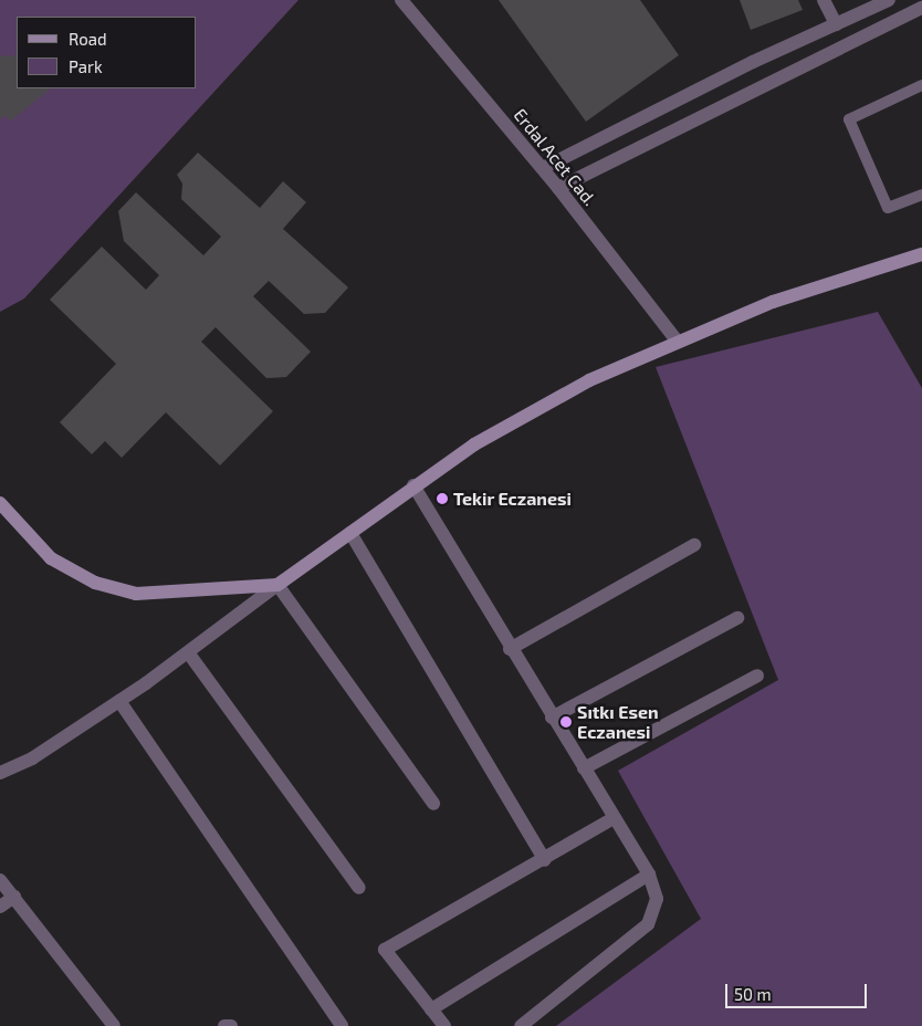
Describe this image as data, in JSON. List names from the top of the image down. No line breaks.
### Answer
{"streets":{"street":["Erdal Acet Cad."]},"places":["Tekir Eczanesi","Sıtkı Esen Eczanesi"],"legend":["Road","Park"],"scale_bar":"50 m"}
